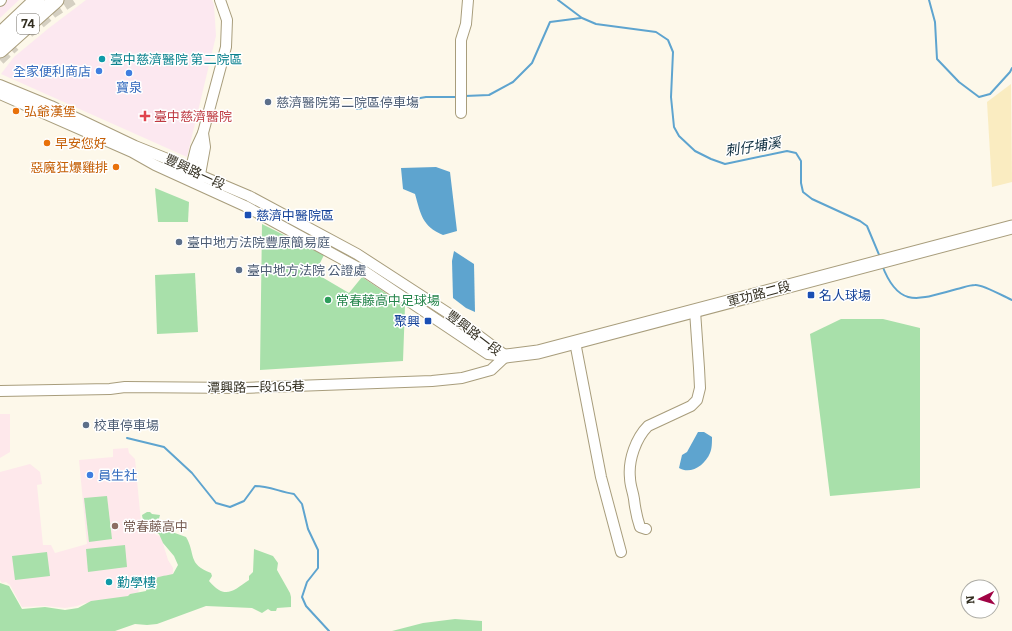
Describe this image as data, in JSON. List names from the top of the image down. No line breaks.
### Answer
{"streets":{"highway":["74"],"main road":["軍功路二段"],"street":["豐興路一段","潭興路一段165巷"]},"crossings":[["豐興路一段","軍功路二段"],["豐興路一段","潭興路一段165巷"],["軍功路二段","潭興路一段165巷"]],"water":["刺仔埔溪"],"places":{"other":["臺中慈濟醫院 第二院區","全家便利商店","寶泉","慈濟醫院第二院區停車塲","弘爺漢堡","早安您好","惡魔狂爆雞排","臺中地方法院豐原簡易庭","臺中地方法院 公證處","常春藤高中足球場","校車停車場","員生社","常春藤高中","勤學樓"],"health":["臺中慈濟醫院"],"transit":["慈濟中醫院區","名人球場","聚興"]},"north":"left"}
